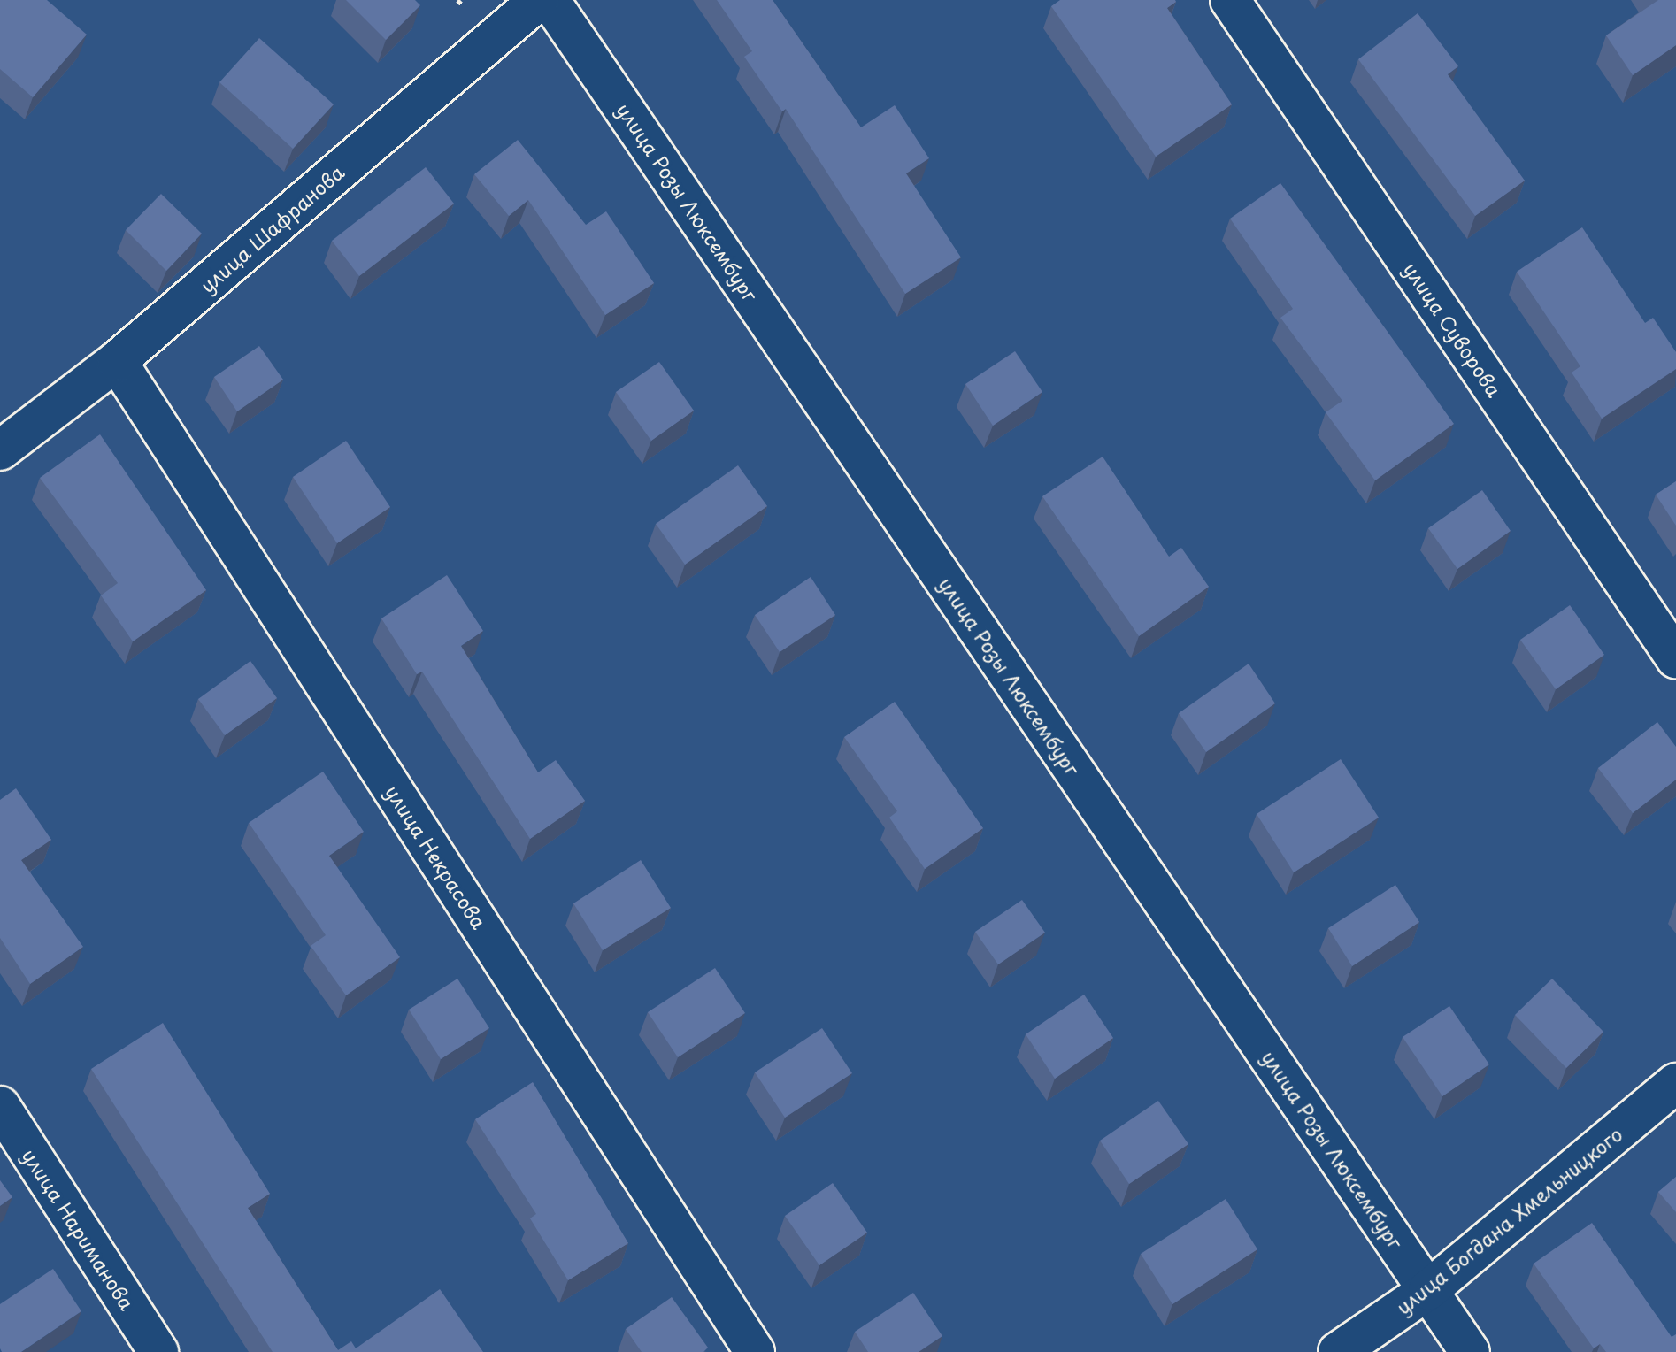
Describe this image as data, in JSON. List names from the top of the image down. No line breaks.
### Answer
{"streets":{"street":["улица Розы Люксембург","улица Шафранова","улица Суворова","улица Некрасова","улица Богдана Хмельницкого","улица Нариманова"]},"crossings":[["улица Розы Люксембург","улица Богдана Хмельницкого"],["улица Шафранова","улица Некрасова"]]}
